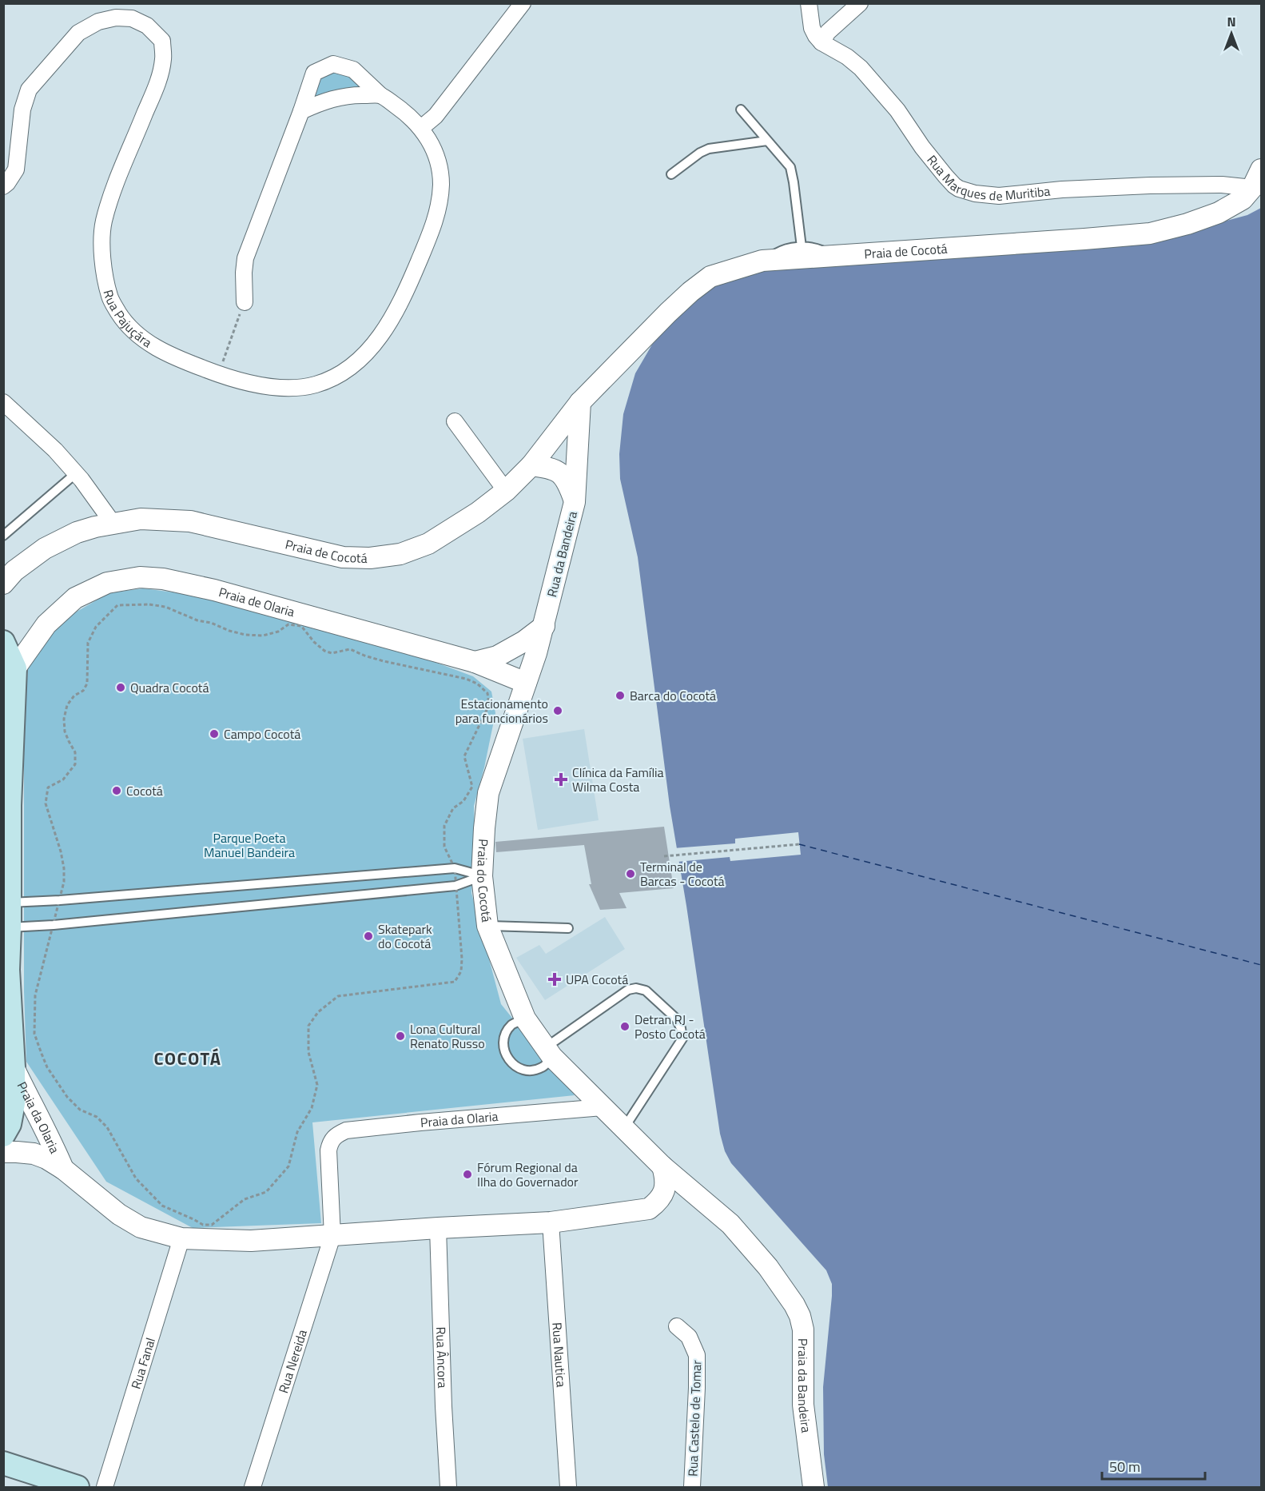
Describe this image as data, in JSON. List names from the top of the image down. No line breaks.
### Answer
{"streets":{"street":["Rua Marques de Muritiba","Praia de Cocotá","Rua Pajuçára","Rua da Bandeira","Praia de Olaria","Praia do Cocotá","Praia da Olaria","Rua Nautica","Rua Âncora","Rua Nereida","Rua Fanal","Praia da Bandeira","Rua Castelo de Tomar"]},"crossings":[["Rua Marques de Muritiba","Praia de Cocotá"],["Praia de Cocotá","Rua da Bandeira"],["Rua da Bandeira","Praia do Cocotá"],["Praia de Olaria","Praia do Cocotá"],["Praia do Cocotá","Praia da Olaria"],["Praia da Olaria","Rua Nautica"],["Praia da Olaria","Rua Âncora"],["Praia da Olaria","Rua Nereida"],["Praia da Olaria","Rua Fanal"],["Praia da Olaria","Praia da Bandeira"]],"districts":["COCOTÁ"],"parks":["Parque Poeta Manuel Bandeira"],"places":{"other":["Quadra Cocotá","Barca do Cocotá","Estacionamento para funcionários","Campo Cocotá","Cocotá","Terminal de Barcas - Cocotá","Skatepark do Cocotá","Detran RJ - Posto Cocotá","Lona Cultural Renato Russo","Fórum Regional da Ilha do Governador"],"health":["Clínica da Família Wilma Costa","UPA Cocotá"]},"scale_bar":"50 m","north":"top"}
